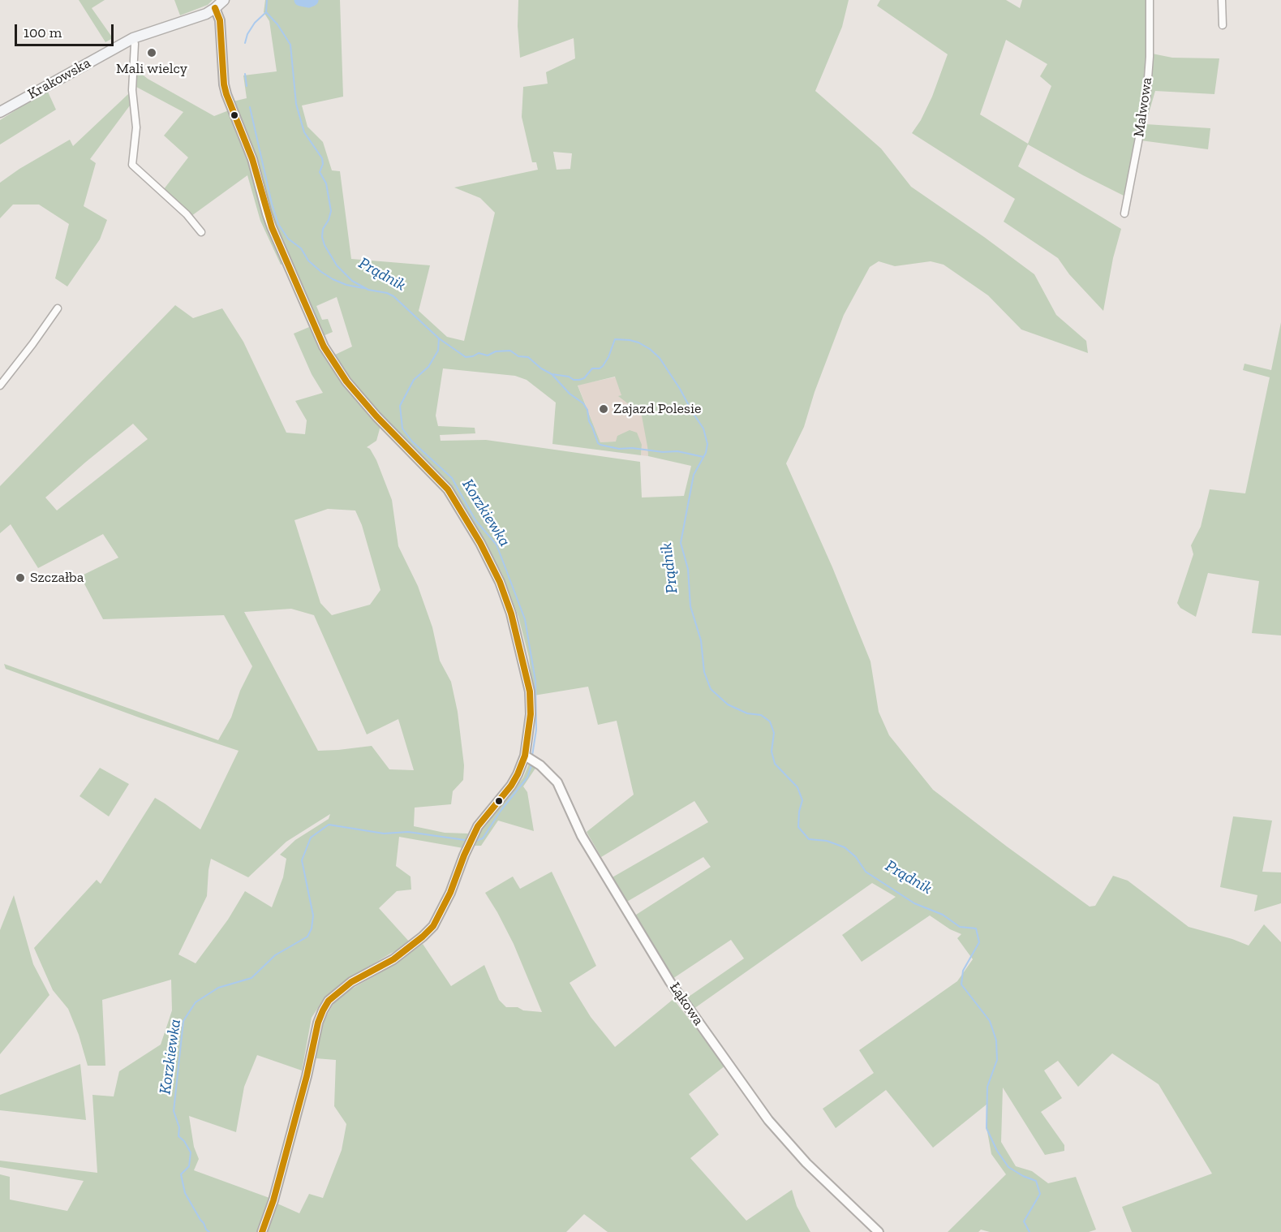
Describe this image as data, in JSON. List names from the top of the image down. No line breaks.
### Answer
{"streets":{"main road":["Krakowska"],"street":["Malwowa","Łąkowa"]},"water":["Prądnik","Korzkiewka"],"places":["Mali wielcy","Zajazd Polesie","Szczałba"],"scale_bar":"100 m"}
